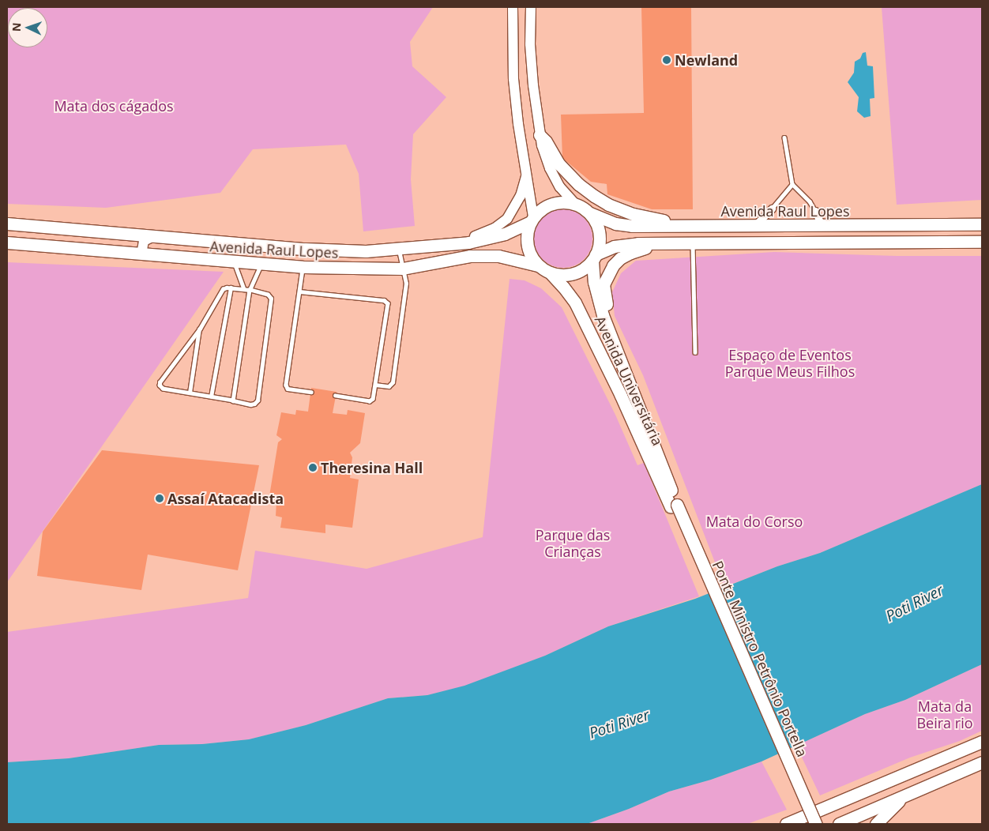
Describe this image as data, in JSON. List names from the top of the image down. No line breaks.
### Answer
{"streets":{"main road":["Avenida Raul Lopes","Avenida Universitária","Ponte Ministro Petrônio Portella"]},"crossings":[["Avenida Raul Lopes","Avenida Universitária"],["Avenida Universitária","Ponte Ministro Petrônio Portella"]],"water":["Poti River"],"parks":["Mata dos cágados","Espaço de Eventos Parque Meus Filhos","Mata do Corso","Parque das Crianças","Mata da Beira rio"],"places":["Newland","Theresina Hall","Assaí Atacadista"],"north":"left"}
